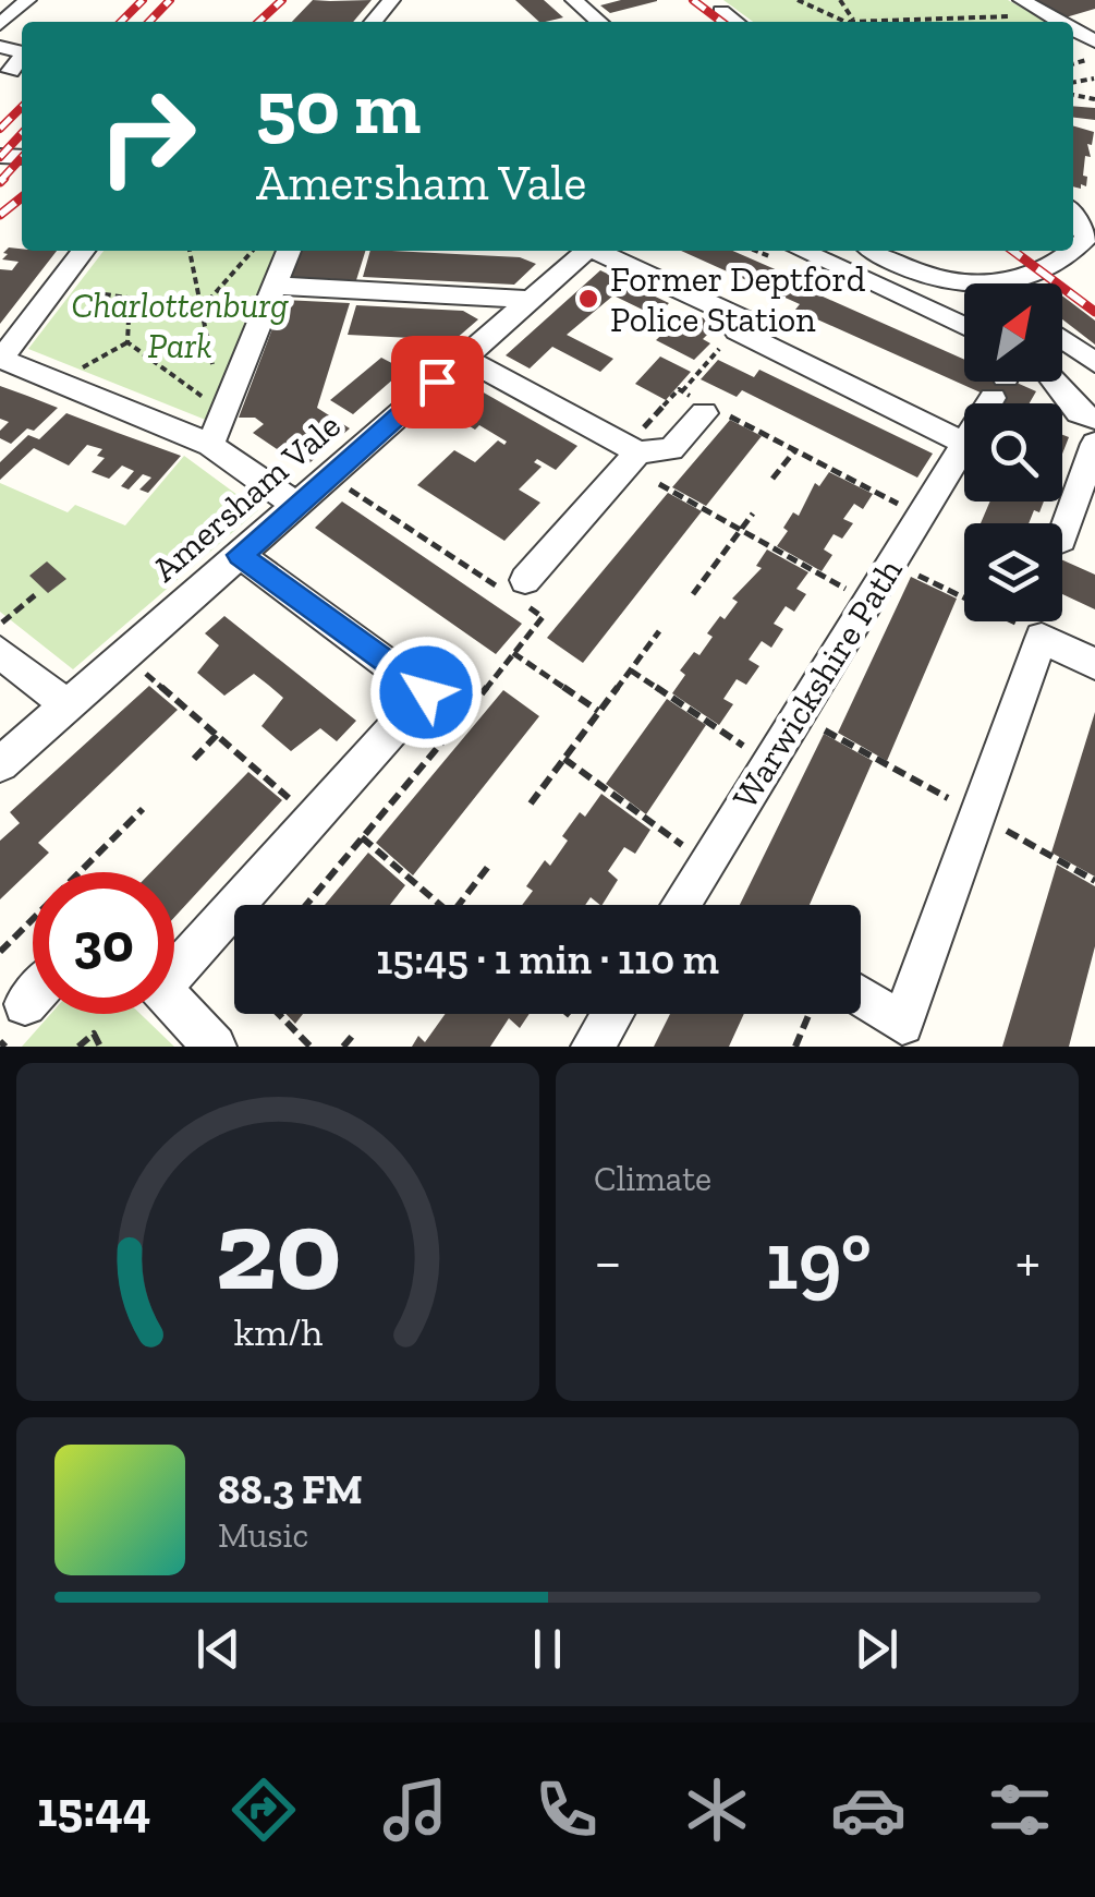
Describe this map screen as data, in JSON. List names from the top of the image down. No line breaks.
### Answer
{"streets":{"street":["Amersham Vale","Warwickshire Path"]},"parks":["Charlottenburg Park"],"places":["Former Deptford Police Station"],"north":"top right","page":{"turn":["50 m","Amersham Vale"],"limit":"30","trip":"15:45 · 1 min · 110 m","tile":"Climate","heat":["−","19°","+"],"song":["88.3 FM","Music"],"tabs":"15:44","gauge":["20","km/h"]}}
